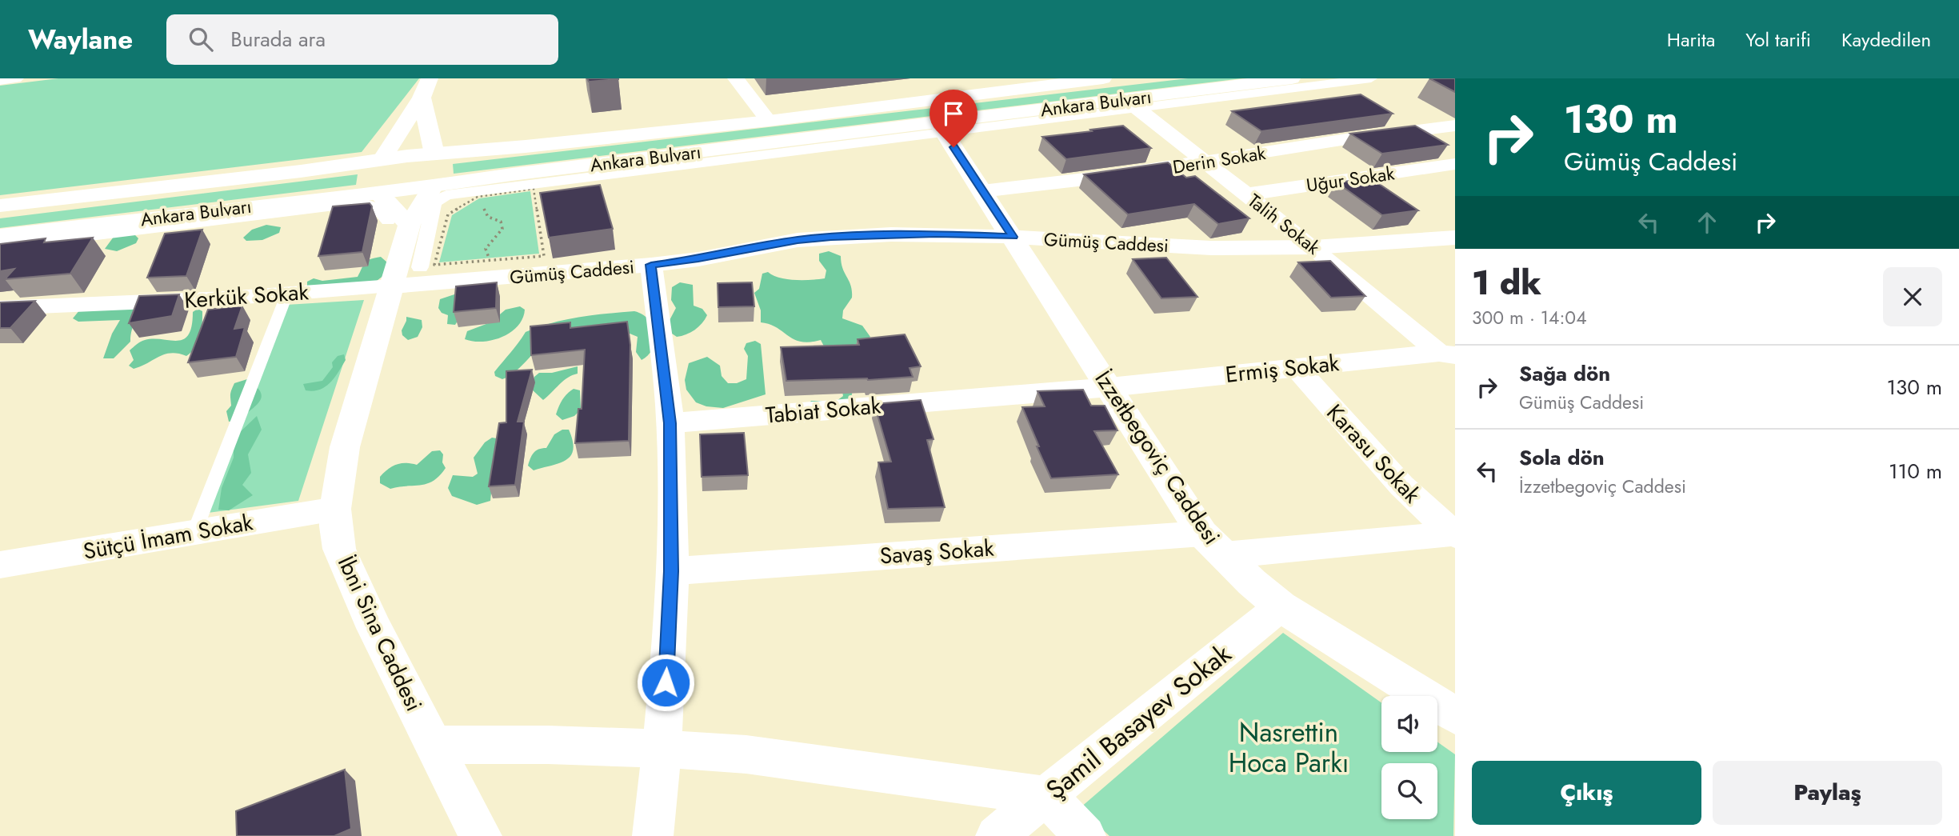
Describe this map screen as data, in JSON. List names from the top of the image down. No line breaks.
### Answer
{"streets":{"street":["Ankara Bulvarı","Derin Sokak","Uğur Sokak","Talih Sokak","Gümüş Caddesi","Kerkük Sokak","Ermiş Sokak","Tabiat Sokak","Karasu Sokak","İzzetbegoviç Caddesi","Sütçü İmam Sokak","Savaş Sokak","İbni Sina Caddesi","Şamil Basayev Sokak"]},"crossings":[["Ankara Bulvarı","Talih Sokak"],["Ankara Bulvarı","İzzetbegoviç Caddesi"],["Ankara Bulvarı","İbni Sina Caddesi"],["Derin Sokak","Talih Sokak"],["Derin Sokak","İzzetbegoviç Caddesi"],["Uğur Sokak","Talih Sokak"],["Talih Sokak","Gümüş Caddesi"],["Talih Sokak","Ermiş Sokak"],["Gümüş Caddesi","Kerkük Sokak"],["Gümüş Caddesi","İzzetbegoviç Caddesi"],["Gümüş Caddesi","İbni Sina Caddesi"],["Kerkük Sokak","İbni Sina Caddesi"],["Ermiş Sokak","Tabiat Sokak"],["Ermiş Sokak","Karasu Sokak"],["Ermiş Sokak","İzzetbegoviç Caddesi"],["Tabiat Sokak","İzzetbegoviç Caddesi"],["Karasu Sokak","Savaş Sokak"],["İzzetbegoviç Caddesi","Savaş Sokak"],["İzzetbegoviç Caddesi","Şamil Basayev Sokak"],["Sütçü İmam Sokak","İbni Sina Caddesi"]],"parks":["Nasrettin Hoca Parkı"],"page":{"header":"Waylane","search":"Burada ara","nav":["Harita","Yol tarifi","Kaydedilen"],"turn":["130 m","Gümüş Caddesi"],"heading":["1 dk","300 m · 14:04"],"list":[{"name":"Sağa dön","note":"Gümüş Caddesi","value":"130 m"},{"name":"Sola dön","note":"İzzetbegoviç Caddesi","value":"110 m"}],"buttons":["Çıkış","Paylaş"]}}
